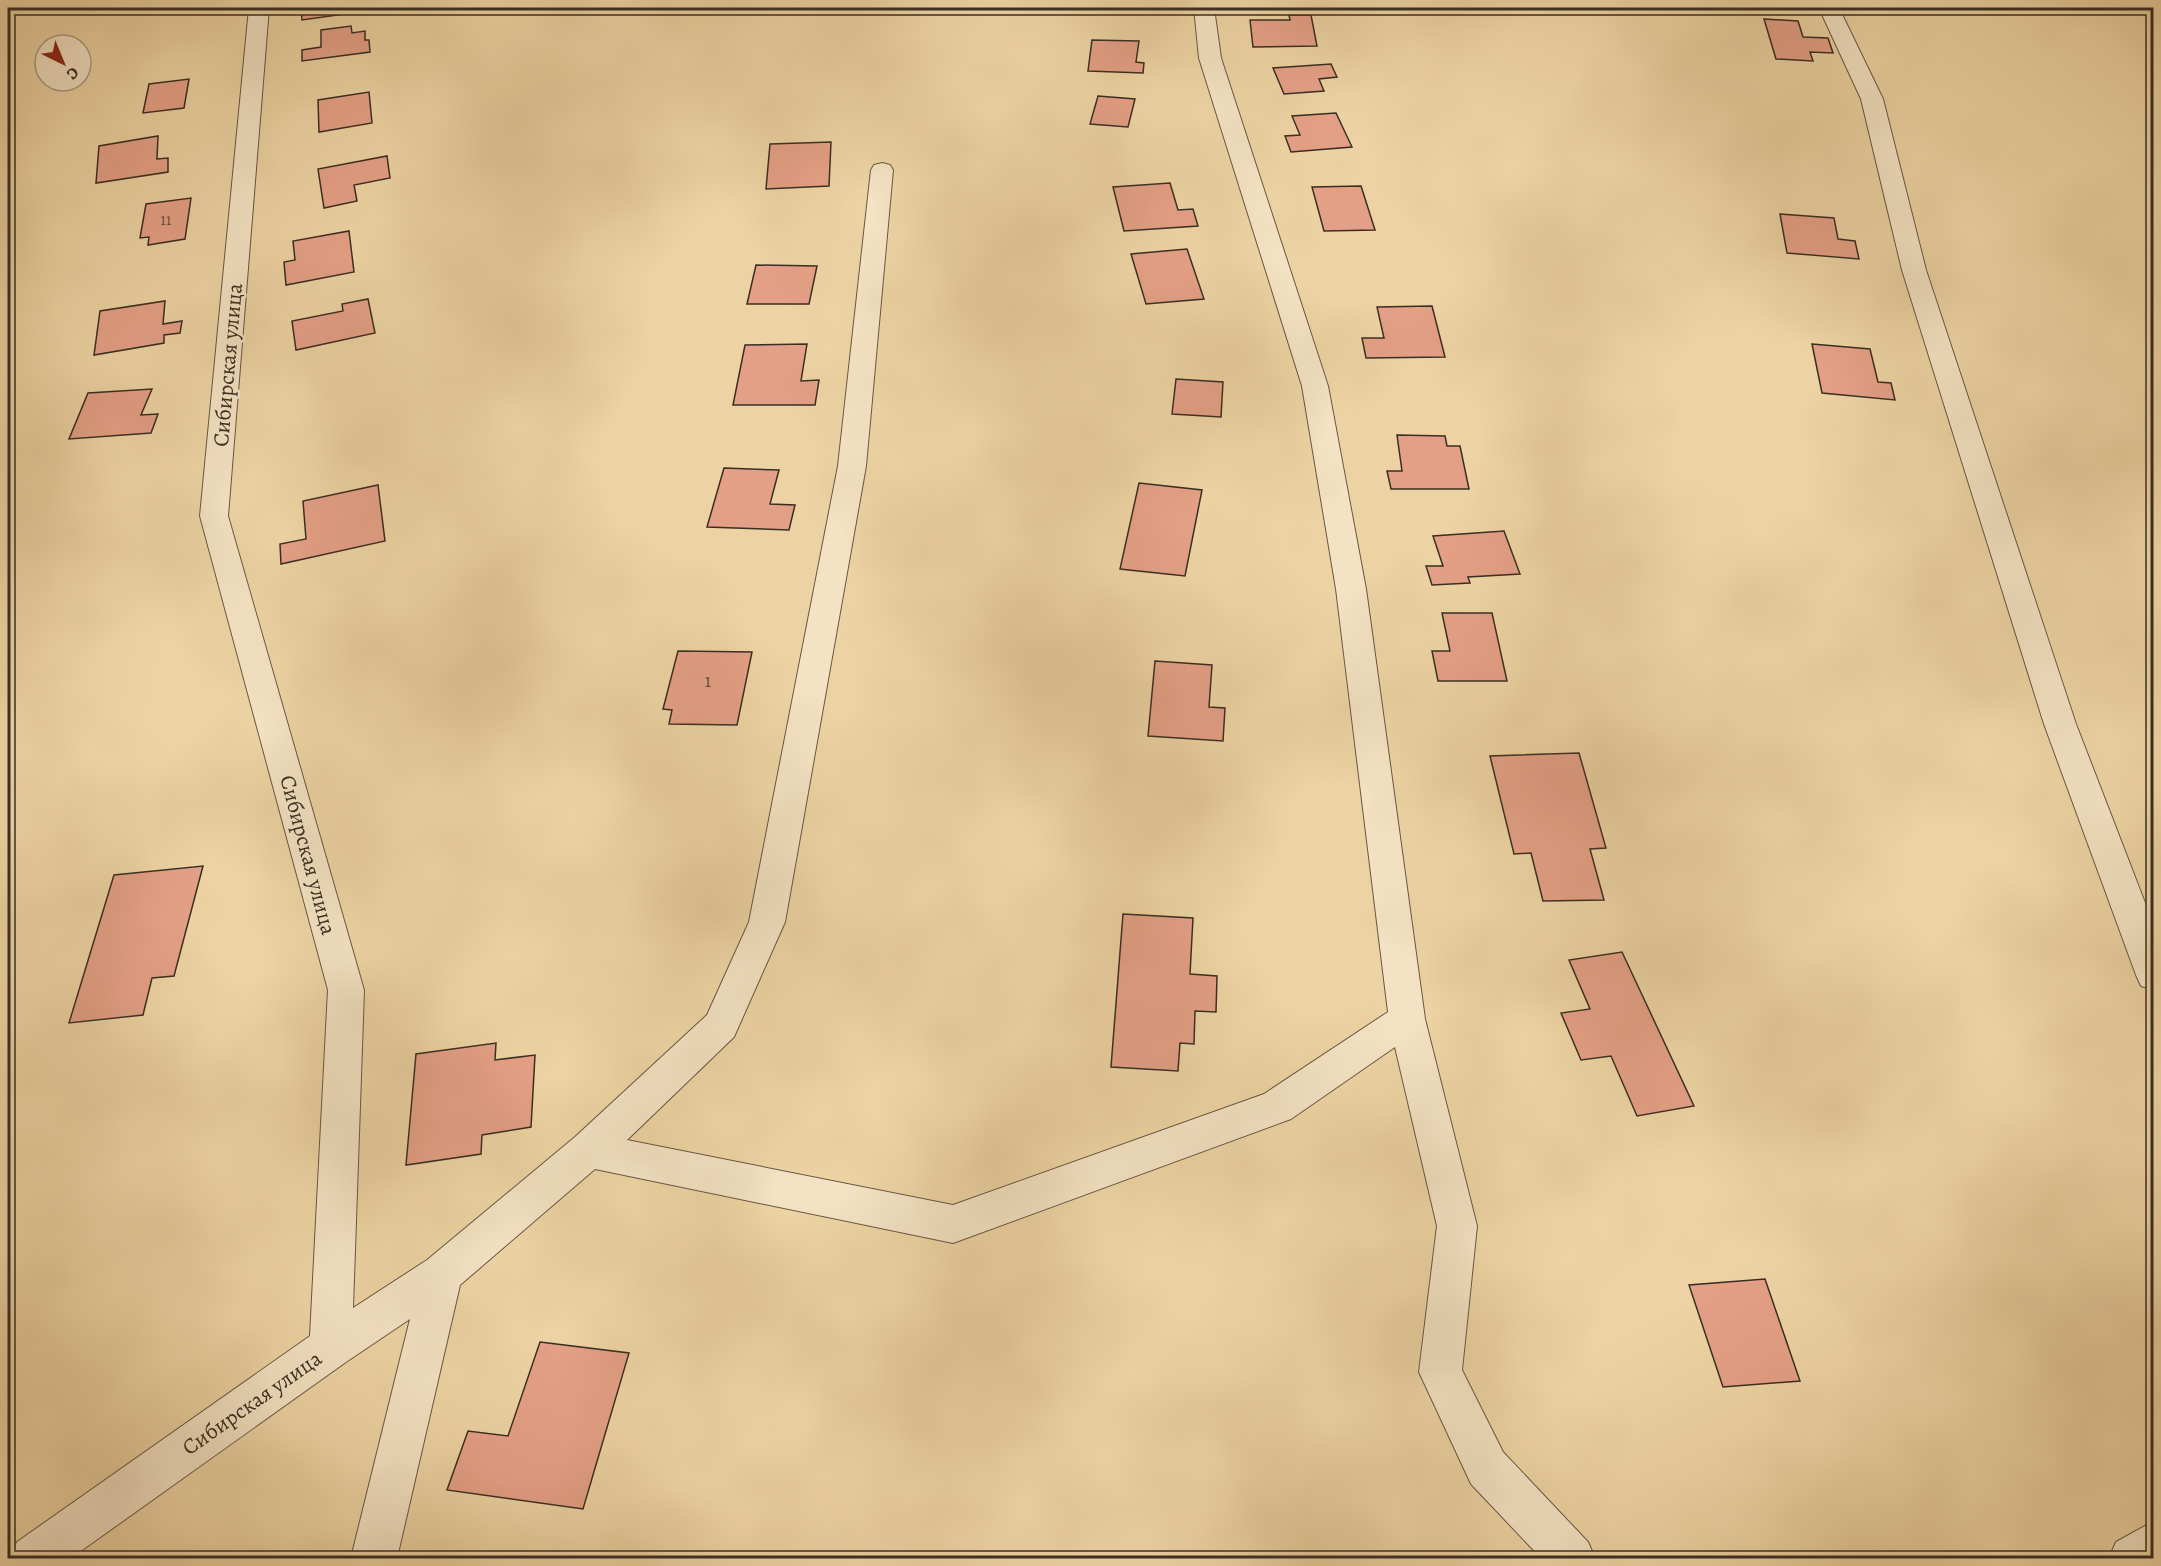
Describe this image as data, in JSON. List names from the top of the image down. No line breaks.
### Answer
{"streets":{"street":["Сибирская улица"]},"house_numbers":["11","1"],"north":"bottom right"}
